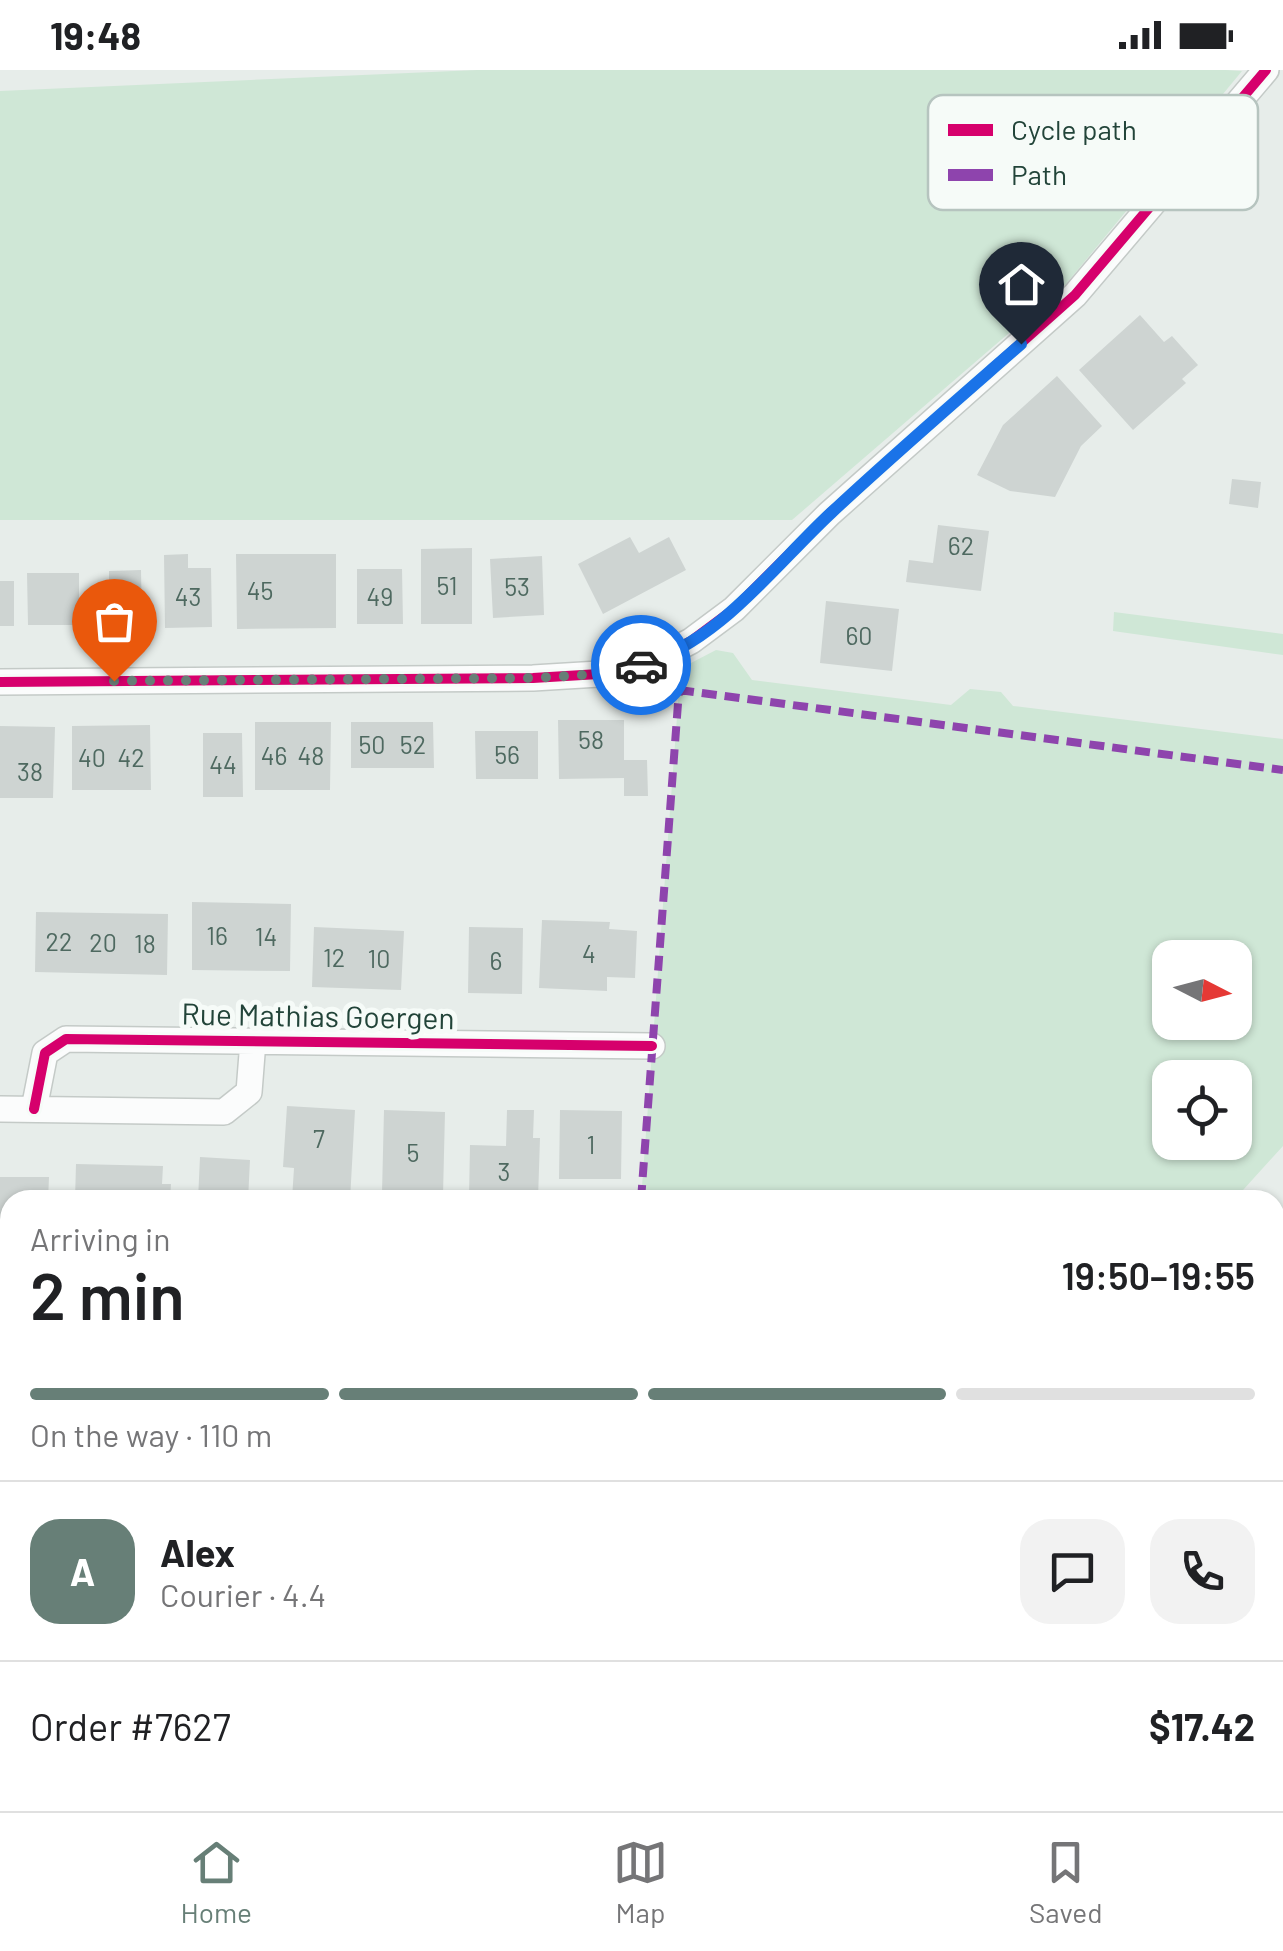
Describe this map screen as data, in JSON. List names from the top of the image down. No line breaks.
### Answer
{"streets":{"street":["Rue Mathias Goergen"]},"house_numbers":["62","51","53","45","43","49","60","58","50","52","56","46","48","40","42","44","38","16","14","22","20","18","4","12","10","6","7","1","5","3"],"legend":["Cycle path","Path"],"north":"right","page":{"status":"19:48","heading":["2 min","Arriving in","19:50–19:55"],"panel":["Alex","Courier · 4.4","Order #7627","$17.42"],"bar":"On the way · 110 m","round":"A","tabs":["Home","Map","Saved"]}}
